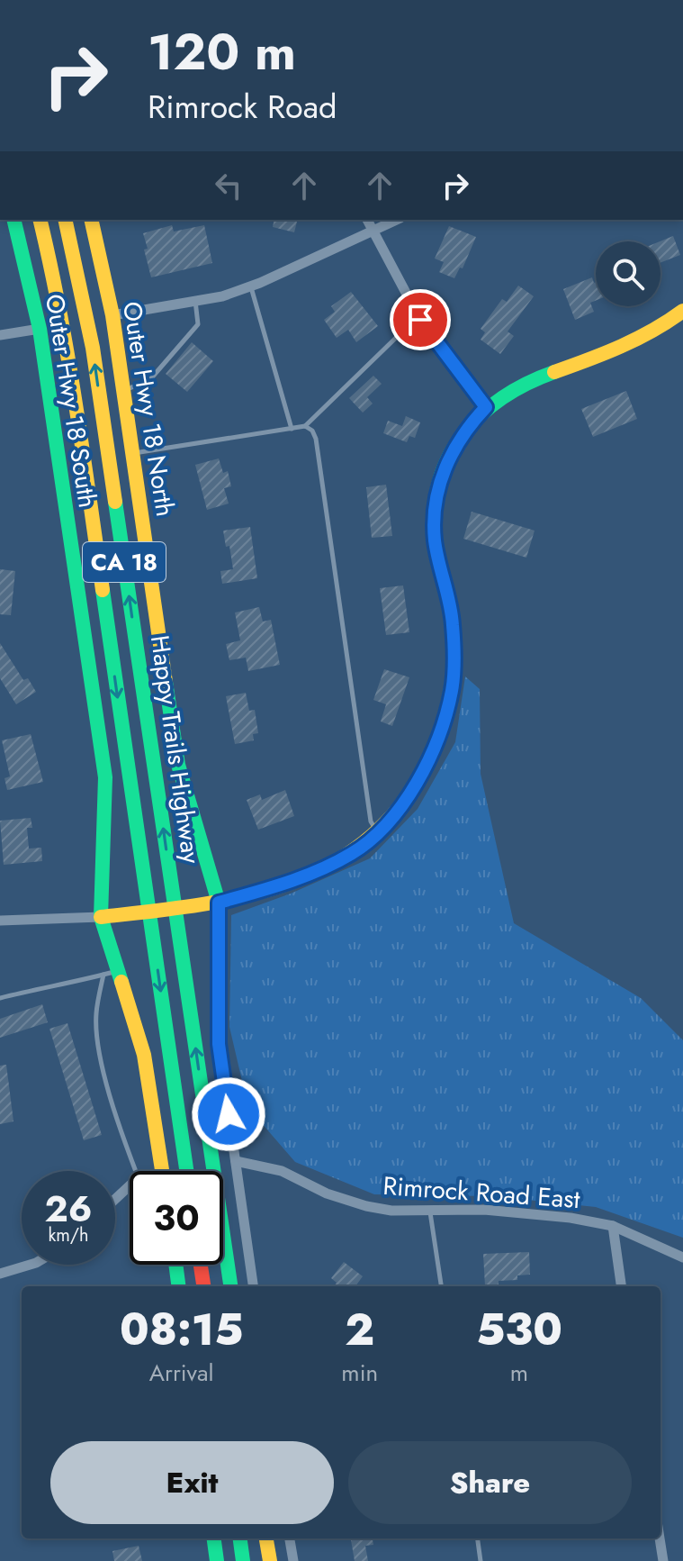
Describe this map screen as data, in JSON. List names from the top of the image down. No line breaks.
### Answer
{"streets":{"street":["Outer Hwy 18 South","Outer Hwy 18 North","CA 18","Happy Trails Highway","Rimrock Road East"]},"crossings":[["Outer Hwy 18 North","Rimrock Road East"]],"page":{"turn":["120 m","Rimrock Road"],"speed":"26 km/h","limit":"30","eta":["08:15","Arrival","2","min","530","m"],"buttons":["Exit","Share"]}}
